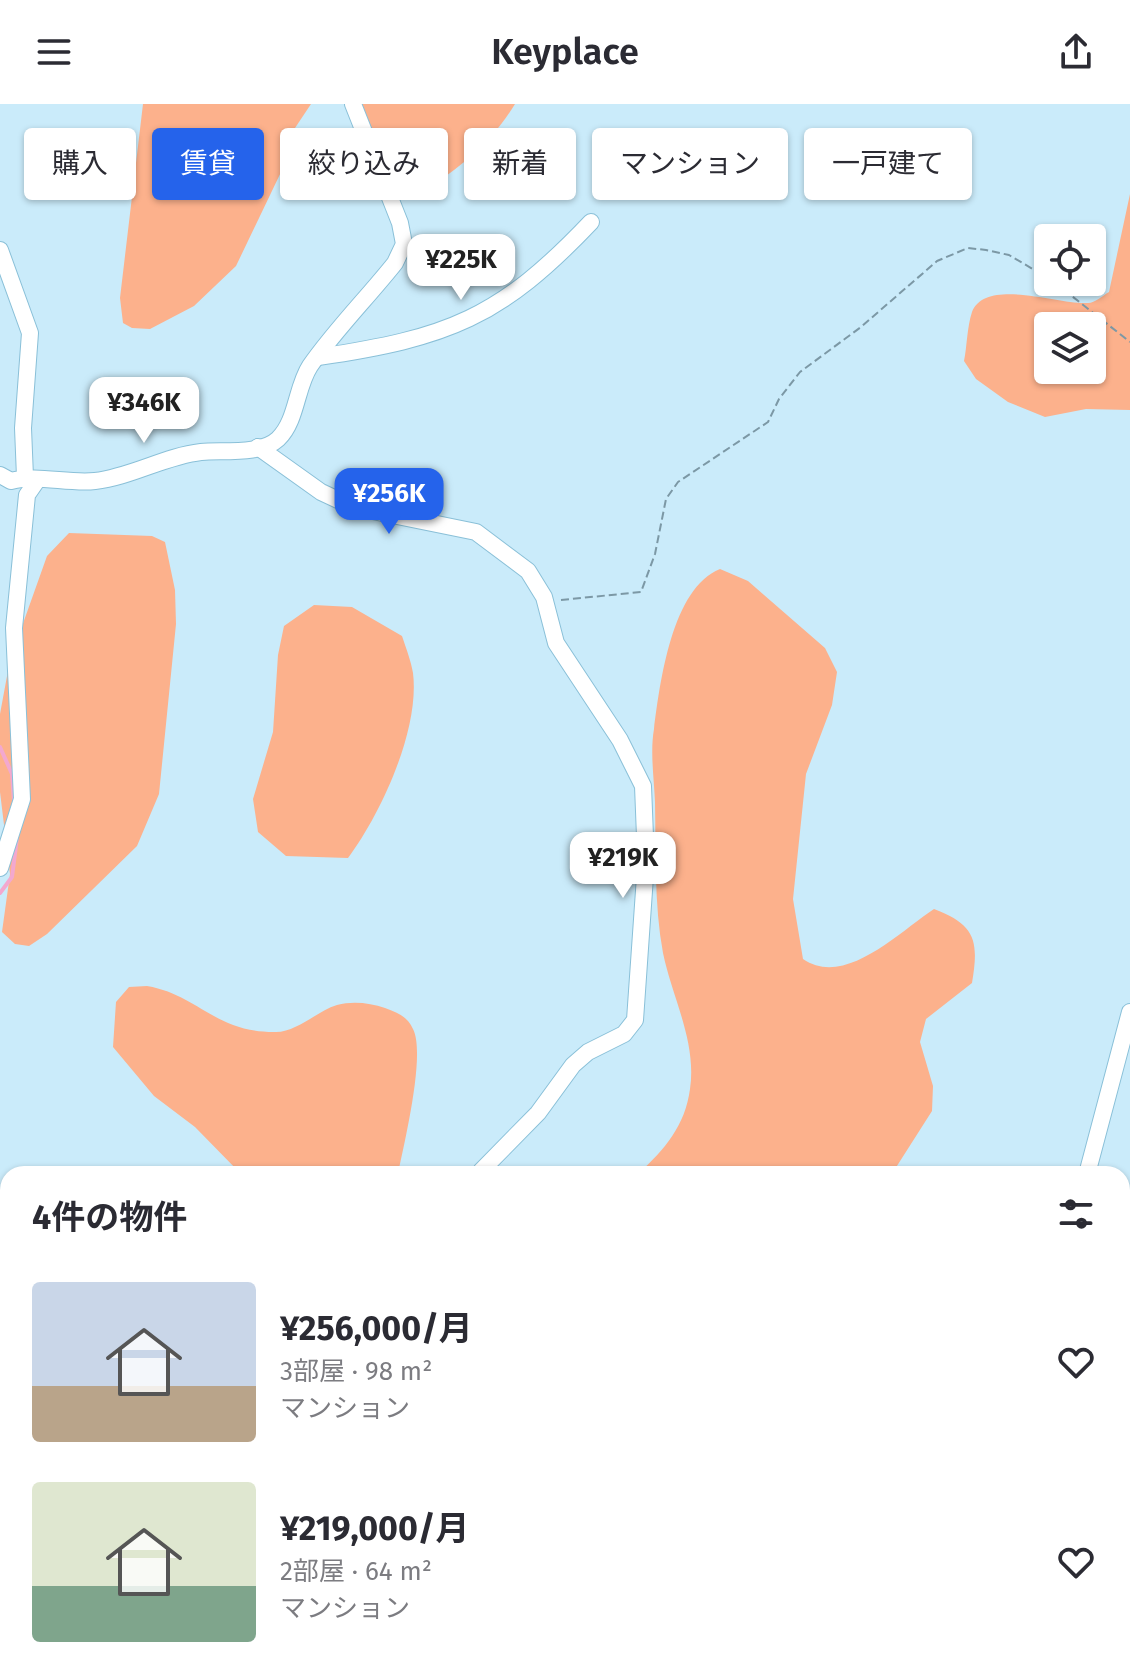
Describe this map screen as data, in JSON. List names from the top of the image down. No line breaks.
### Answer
{"page":{"header":"Keyplace","chip":["購入","賃貸","絞り込み","新着","マンション","一戸建て"],"price":["¥225K","¥346K","¥256K","¥219K"],"heading":"4件の物件","list":[{"name":"¥256,000/月","note":"3部屋 · 98 m² · マンション"},{"name":"¥219,000/月","note":"2部屋 · 64 m² · マンション"}]}}
